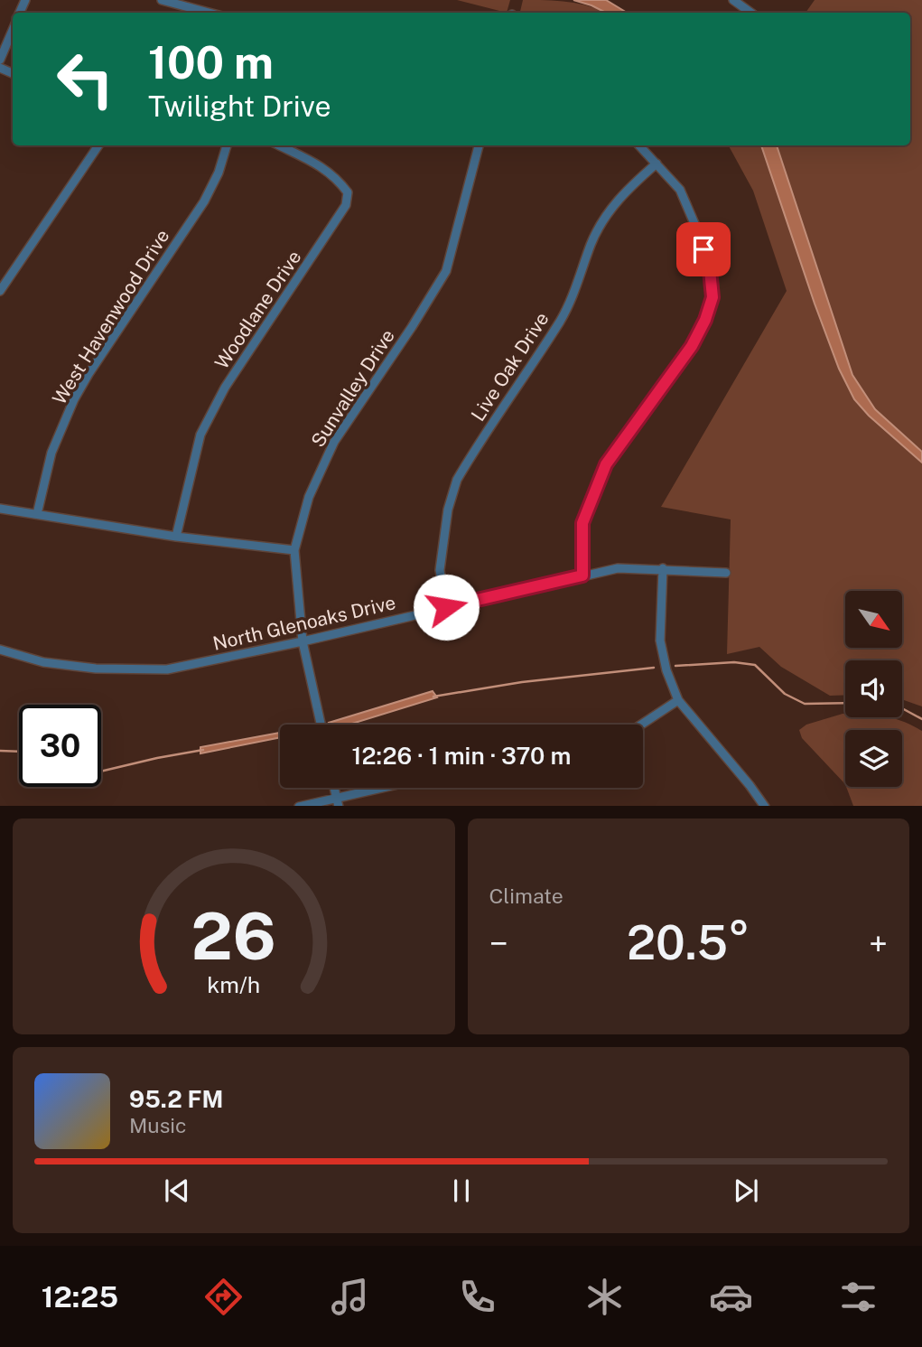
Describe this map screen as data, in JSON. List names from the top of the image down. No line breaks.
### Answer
{"streets":{"street":["Woodlane Drive","West Havenwood Drive","Live Oak Drive","Sunvalley Drive","North Glenoaks Drive"]},"crossings":[["Live Oak Drive","North Glenoaks Drive"],["Sunvalley Drive","North Glenoaks Drive"]],"north":"bottom right","page":{"turn":["100 m","Twilight Drive"],"limit":"30","trip":"12:26 · 1 min · 370 m","tile":"Climate","heat":["−","20.5°","+"],"song":["95.2 FM","Music"],"tabs":"12:25","gauge":["26","km/h"]}}
